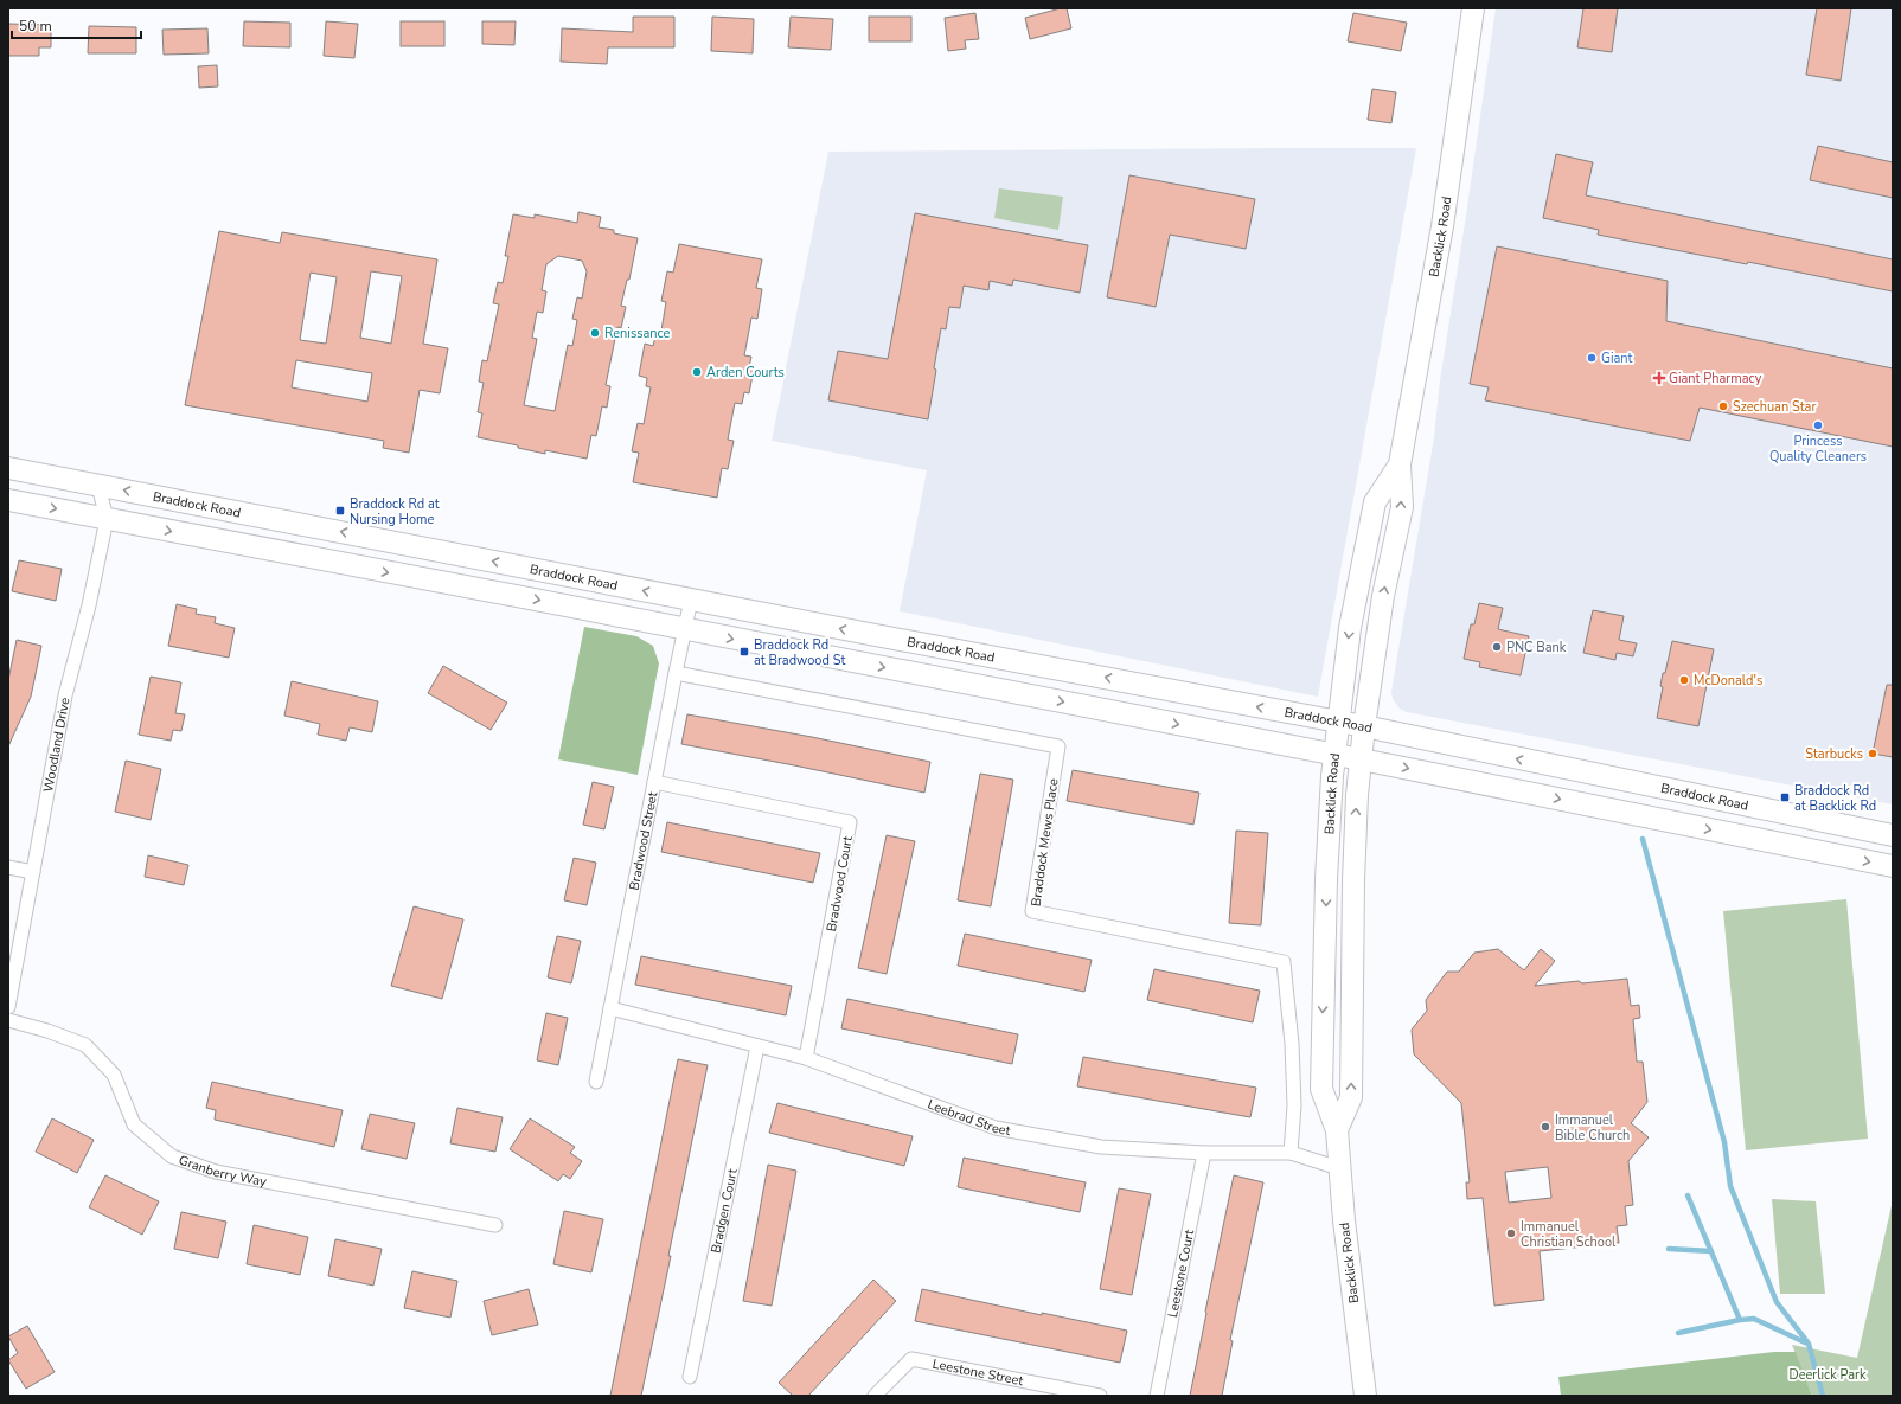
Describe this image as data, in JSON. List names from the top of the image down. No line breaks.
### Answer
{"streets":{"main road":["Backlick Road","Braddock Road"],"street":["Woodland Drive","Bradwood Street","Braddock Mews Place","Bradwood Court","Leebrad Street","Granberry Way","Bradgen Court","Leestone Court","Leestone Street"]},"crossings":[["Backlick Road","Braddock Road"],["Backlick Road","Leebrad Street"],["Braddock Road","Woodland Drive"],["Braddock Road","Bradwood Street"],["Bradwood Street","Braddock Mews Place"],["Bradwood Street","Bradwood Court"],["Bradwood Street","Leebrad Street"],["Braddock Mews Place","Leebrad Street"],["Bradwood Court","Leebrad Street"],["Leebrad Street","Bradgen Court"],["Leebrad Street","Leestone Court"]],"parks":["Deerlick Park"],"places":{"other":["Renissance","Giant","Arden Courts","Szechuan Star","Princess Quality Cleaners","PNC Bank","McDonald's","Starbucks","Immanuel Bible Church","Immanuel Christian School"],"health":["Giant Pharmacy"],"transit":["Braddock Rd at Nursing Home","Braddock Rd at Bradwood St","Braddock Rd at Backlick Rd"]},"scale_bar":"50 m"}
